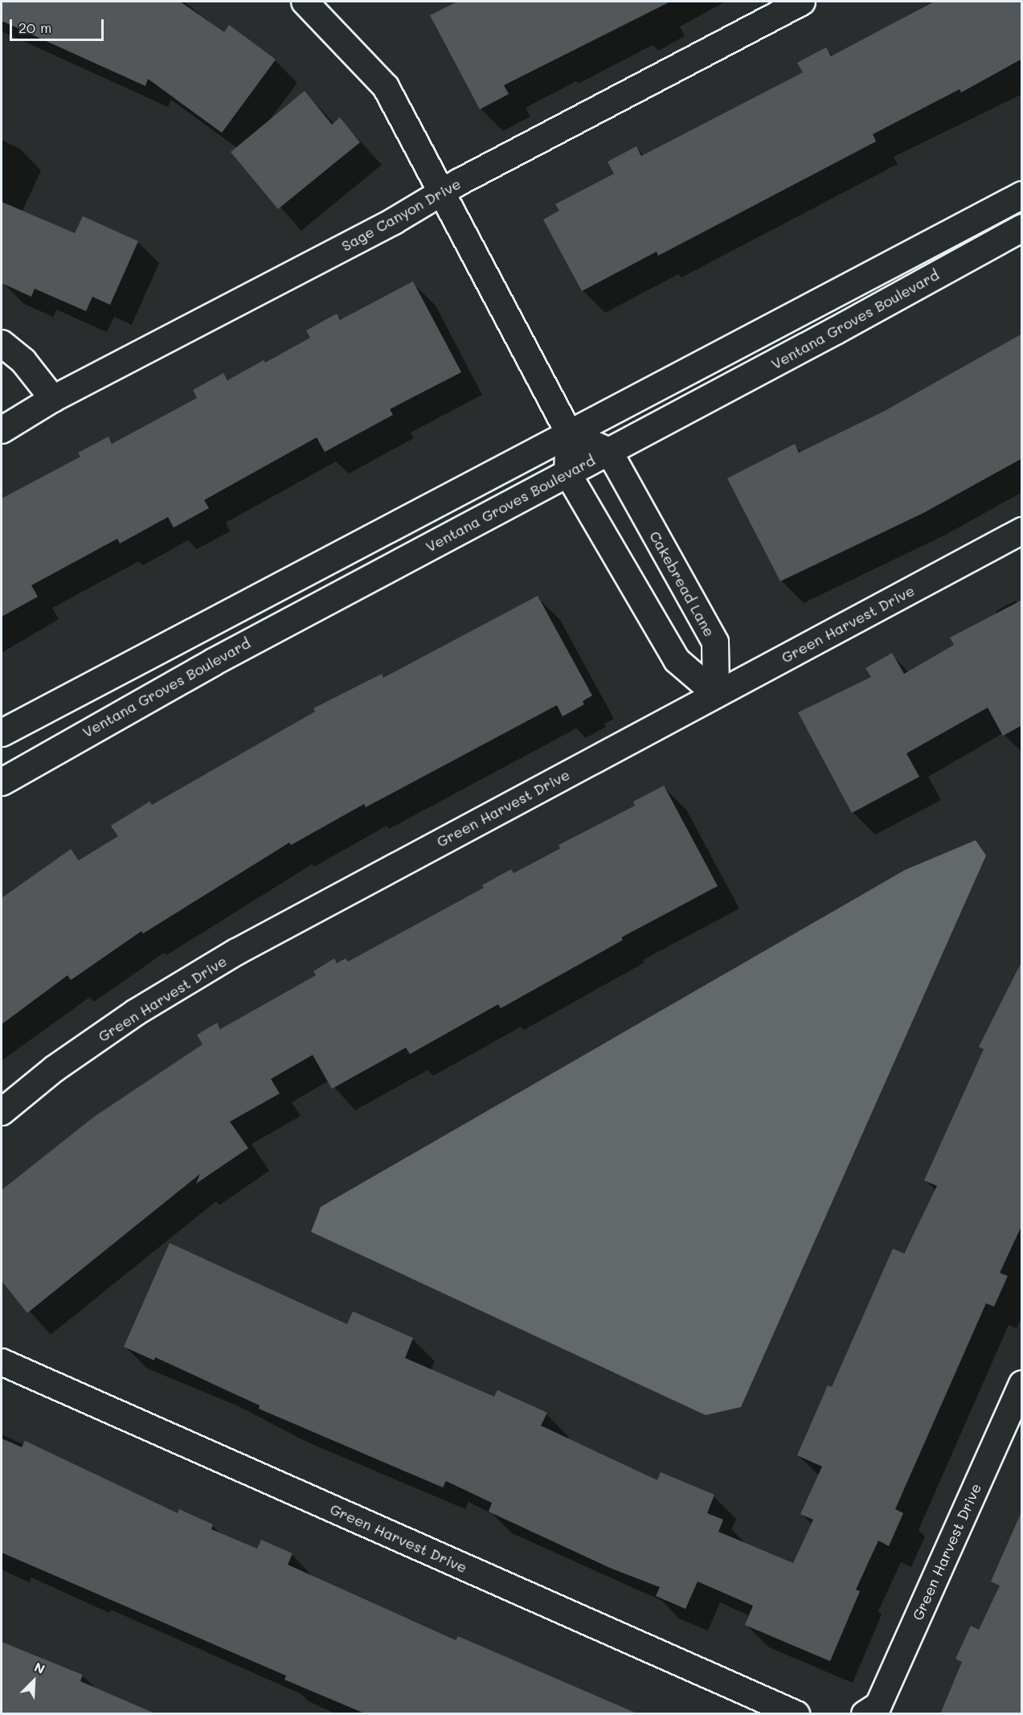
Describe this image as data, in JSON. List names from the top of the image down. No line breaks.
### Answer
{"streets":{"street":["Sage Canyon Drive","Ventana Groves Boulevard","Cakebread Lane","Green Harvest Drive"]},"crossings":[["Ventana Groves Boulevard","Cakebread Lane"],["Cakebread Lane","Green Harvest Drive"]],"scale_bar":"20 m","north":"top right"}
